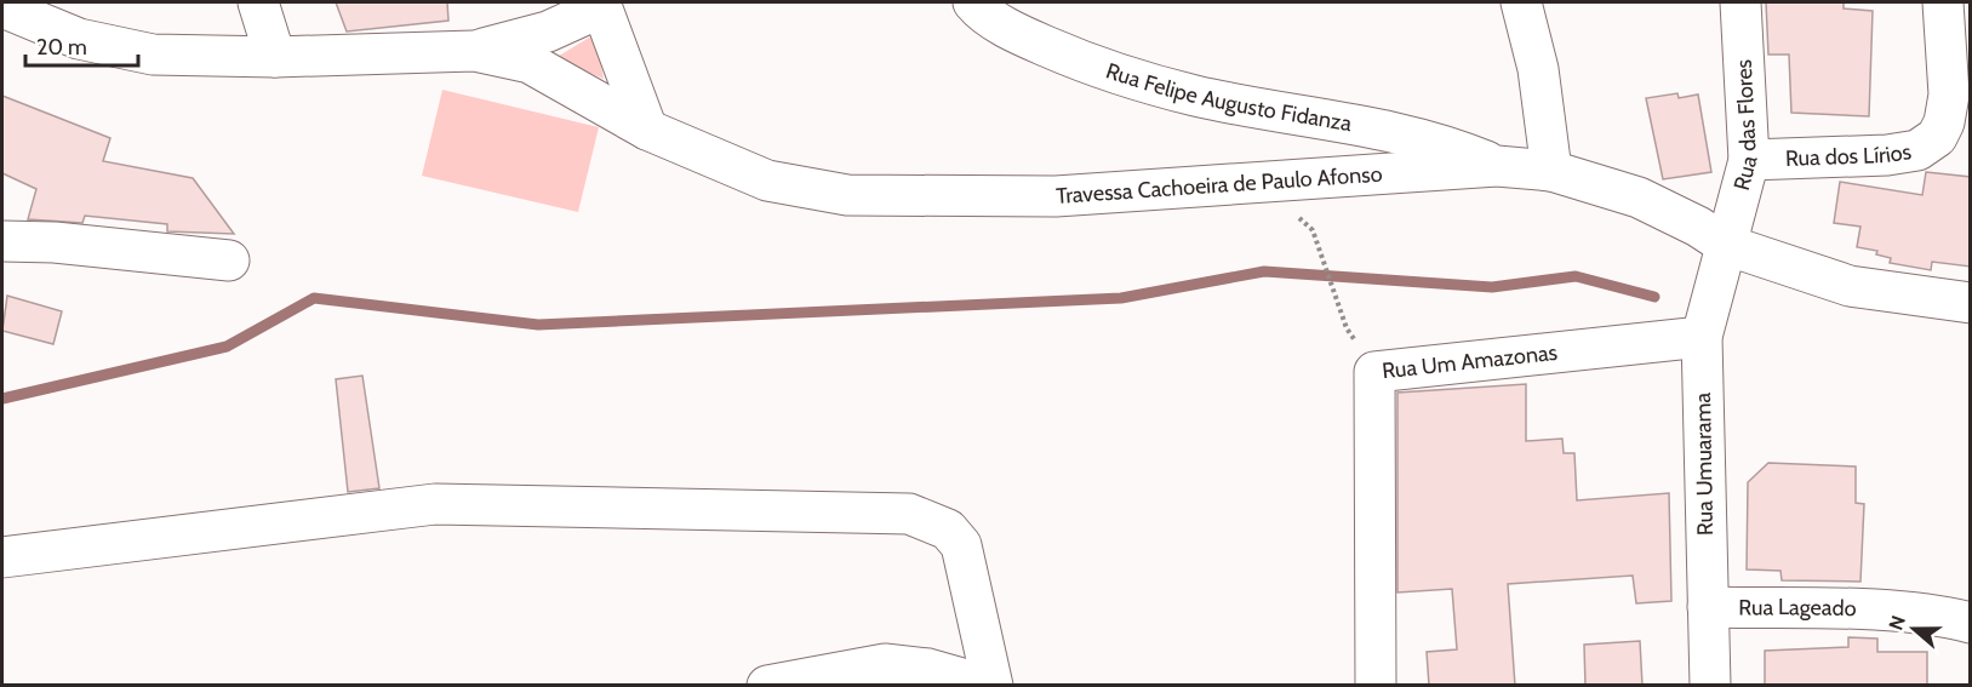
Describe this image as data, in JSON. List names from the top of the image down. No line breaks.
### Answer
{"streets":{"street":["Rua Felipe Augusto Fidanza","Rua das Flores","Rua dos Lírios","Travessa Cachoeira de Paulo Afonso","Rua Um Amazonas","Rua Umuarama","Rua Lageado"]},"crossings":[["Rua Felipe Augusto Fidanza","Travessa Cachoeira de Paulo Afonso"],["Rua das Flores","Rua dos Lírios"],["Rua das Flores","Travessa Cachoeira de Paulo Afonso"],["Rua das Flores","Rua Umuarama"],["Travessa Cachoeira de Paulo Afonso","Rua Umuarama"],["Rua Um Amazonas","Rua Umuarama"],["Rua Umuarama","Rua Lageado"]],"scale_bar":"20 m","north":"left"}
